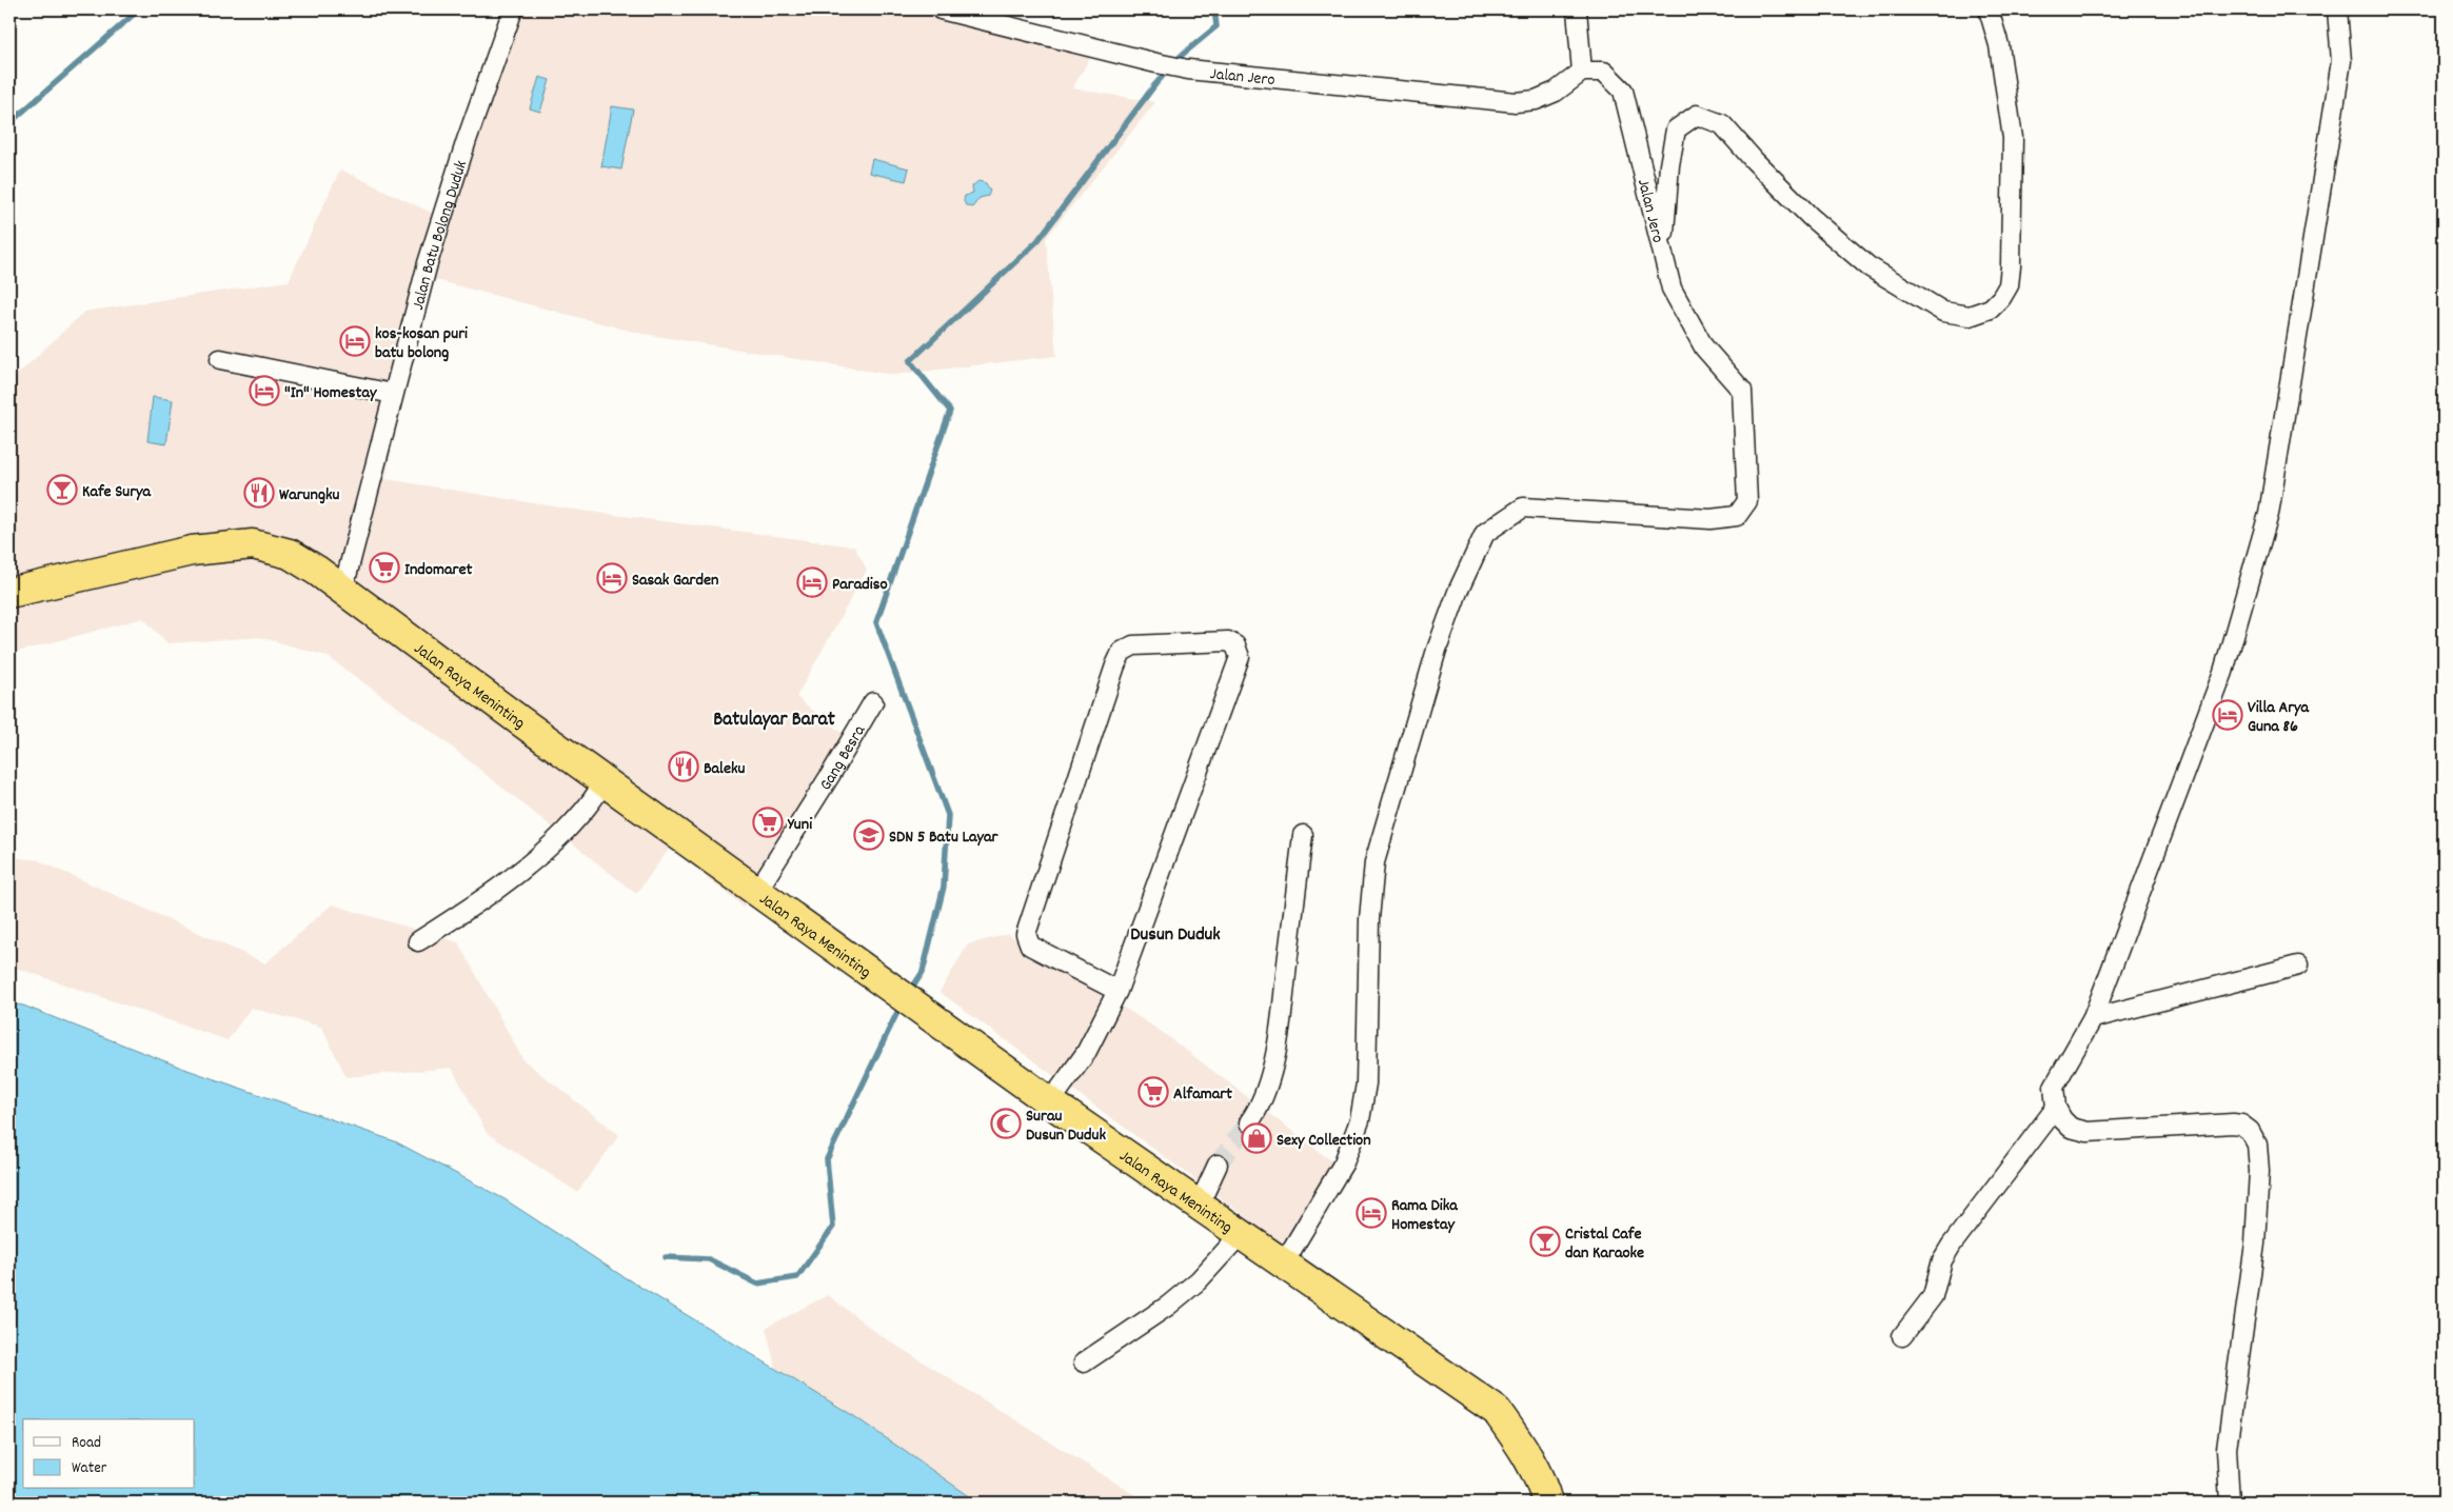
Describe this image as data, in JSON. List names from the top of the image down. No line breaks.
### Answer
{"streets":{"highway":["Jalan Raya Meninting"],"street":["Jalan Jero","Jalan Batu Bolong Duduk","Gang Besra"]},"crossings":[["Jalan Batu Bolong Duduk","Jalan Raya Meninting"],["Jalan Raya Meninting","Gang Besra"]],"districts":["Batulayar Barat","Dusun Duduk"],"places":{"hotel":["kos-kosan puri batu bolong","\"In\" Homestay","Sasak Garden","Paradiso","Villa Arya Guna 86","Rama Dika Homestay"],"bar":["Kafe Surya","Cristal Cafe dan Karaoke"],"restaurant":["Warungku","Baleku"],"supermarket":["Indomaret","Yuni","Alfamart"],"school or university":["SDN 5 Batu Layar"],"mosque":["Surau Dusun Duduk"],"shop":["Sexy Collection"]},"legend":["Road","Water"]}
